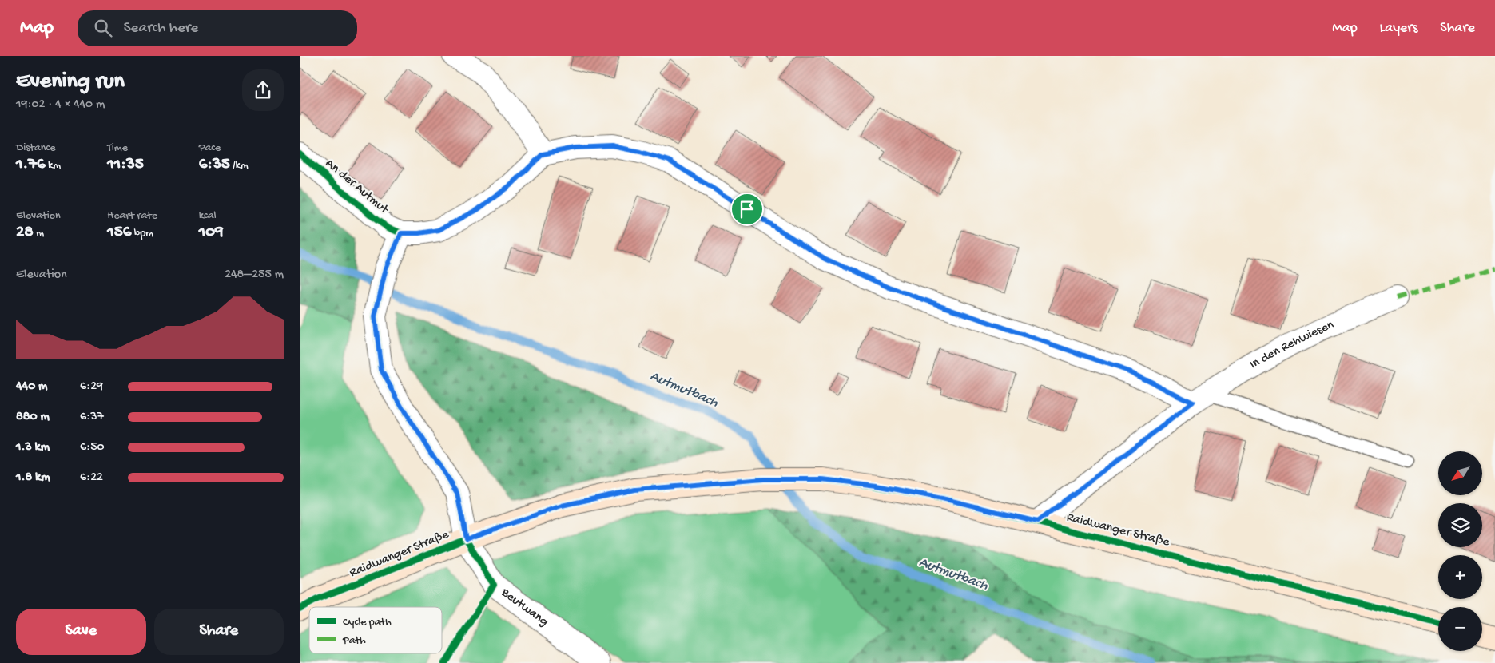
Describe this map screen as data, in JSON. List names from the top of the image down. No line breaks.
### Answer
{"streets":{"street":["An der Autmut","In den Rehwiesen","Raidwanger Straße","Beutwang"]},"crossings":[["In den Rehwiesen","Raidwanger Straße"],["Raidwanger Straße","Beutwang"]],"water":["Autmutbach"],"legend":["Cycle path","Path"],"north":"bottom left","page":{"header":"Map","search":"Search here","nav":["Map","Layers","Share"],"heading":["Evening run","19:02 · 4 × 440 m"],"stats":[["Distance","1.76 km"],["Time","11:35"],["Pace","6:35 /km"],["Elevation","28 m"],["Heart rate","156 bpm"],["kcal","109"]],"chart":["Elevation","248–255 m"],"list":[{"name":"440 m","note":"6:29"},{"name":"880 m","note":"6:37"},{"name":"1.3 km","note":"6:50"},{"name":"1.8 km","note":"6:22"}],"map_buttons":["+","−"],"buttons":["Save","Share"]}}
